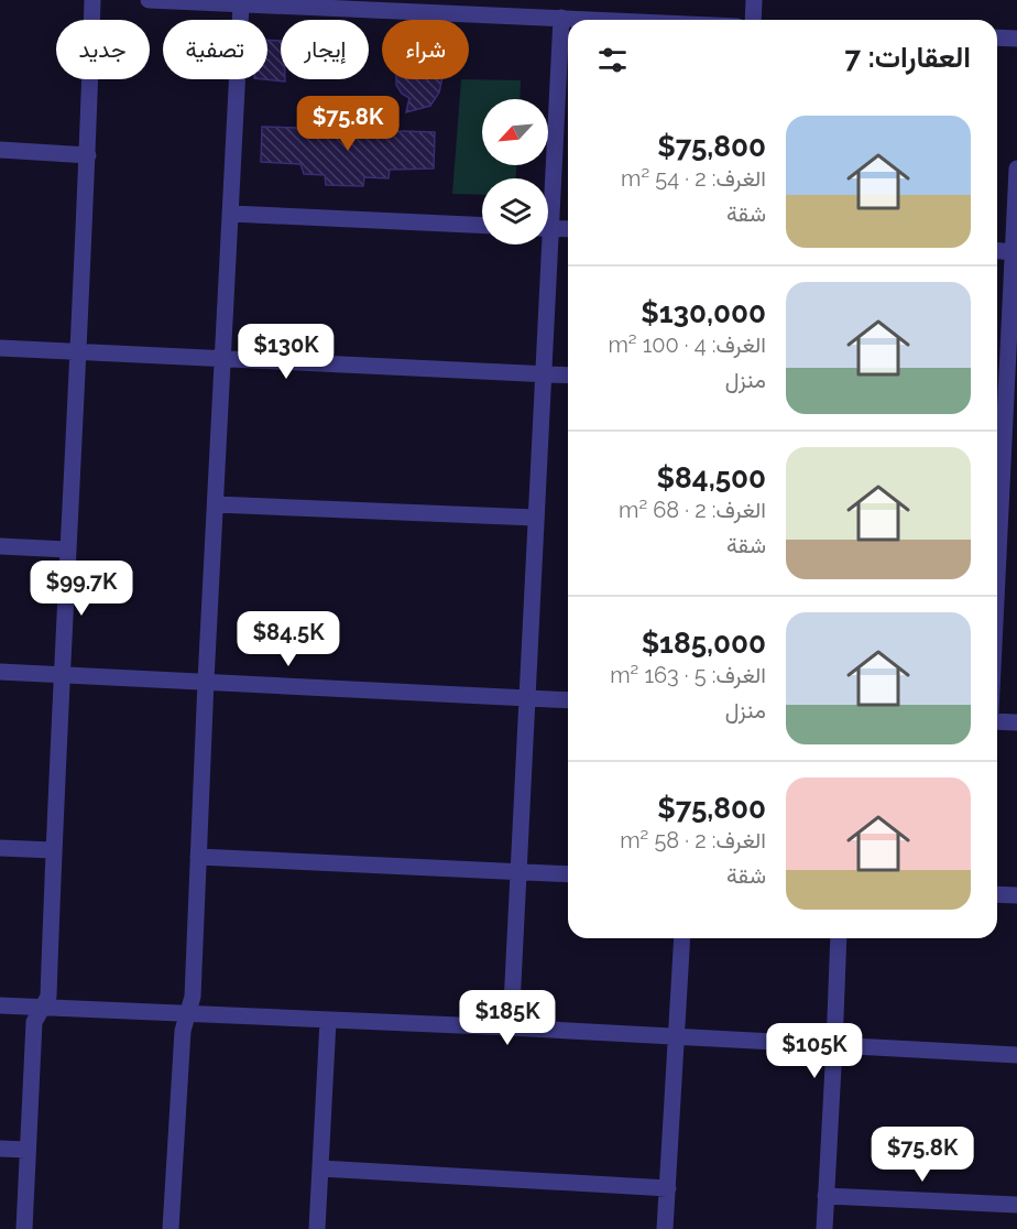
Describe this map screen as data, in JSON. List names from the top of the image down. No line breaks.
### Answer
{"north":"bottom left","page":{"chip":["شراء","إيجار","تصفية","جديد"],"heading":"العقارات: 7","price":["$75.8K","$130K","$99.7K","$84.5K","$185K","$105K","$75.8K"],"list":[{"name":"$75,800","note":"الغرف: 2 · 54 m² · شقة"},{"name":"$130,000","note":"الغرف: 4 · 100 m² · منزل"},{"name":"$84,500","note":"الغرف: 2 · 68 m² · شقة"},{"name":"$185,000","note":"الغرف: 5 · 163 m² · منزل"},{"name":"$75,800","note":"الغرف: 2 · 58 m² · شقة"}]}}
